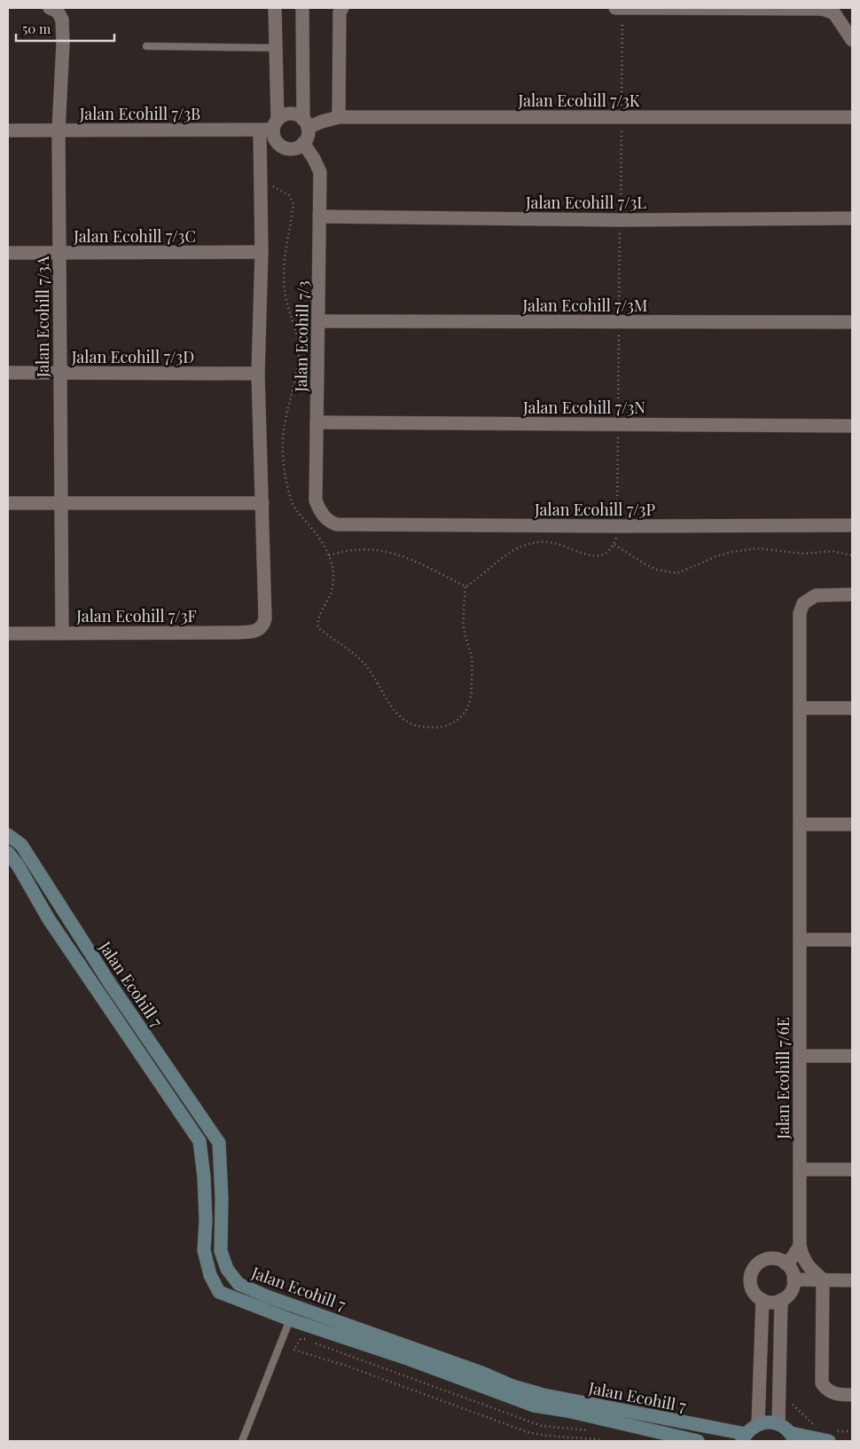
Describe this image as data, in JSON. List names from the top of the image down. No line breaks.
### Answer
{"streets":{"street":["Jalan Ecohill 7/3K","Jalan Ecohill 7/3B","Jalan Ecohill 7/3L","Jalan Ecohill 7/3C","Jalan Ecohill 7/3M","Jalan Ecohill 7/3A","Jalan Ecohill 7/3","Jalan Ecohill 7/3D","Jalan Ecohill 7/3N","Jalan Ecohill 7/3P","Jalan Ecohill 7/3F","Jalan Ecohill 7","Jalan Ecohill 7/6E"]},"crossings":[["Jalan Ecohill 7/3K","Jalan Ecohill 7/3B"],["Jalan Ecohill 7/3K","Jalan Ecohill 7/3"],["Jalan Ecohill 7/3B","Jalan Ecohill 7/3A"],["Jalan Ecohill 7/3B","Jalan Ecohill 7/3"],["Jalan Ecohill 7/3L","Jalan Ecohill 7/3"],["Jalan Ecohill 7/3C","Jalan Ecohill 7/3A"],["Jalan Ecohill 7/3M","Jalan Ecohill 7/3"],["Jalan Ecohill 7/3A","Jalan Ecohill 7/3D"],["Jalan Ecohill 7/3A","Jalan Ecohill 7/3F"],["Jalan Ecohill 7/3","Jalan Ecohill 7/3N"],["Jalan Ecohill 7/3","Jalan Ecohill 7/3P"]],"scale_bar":"50 m"}
